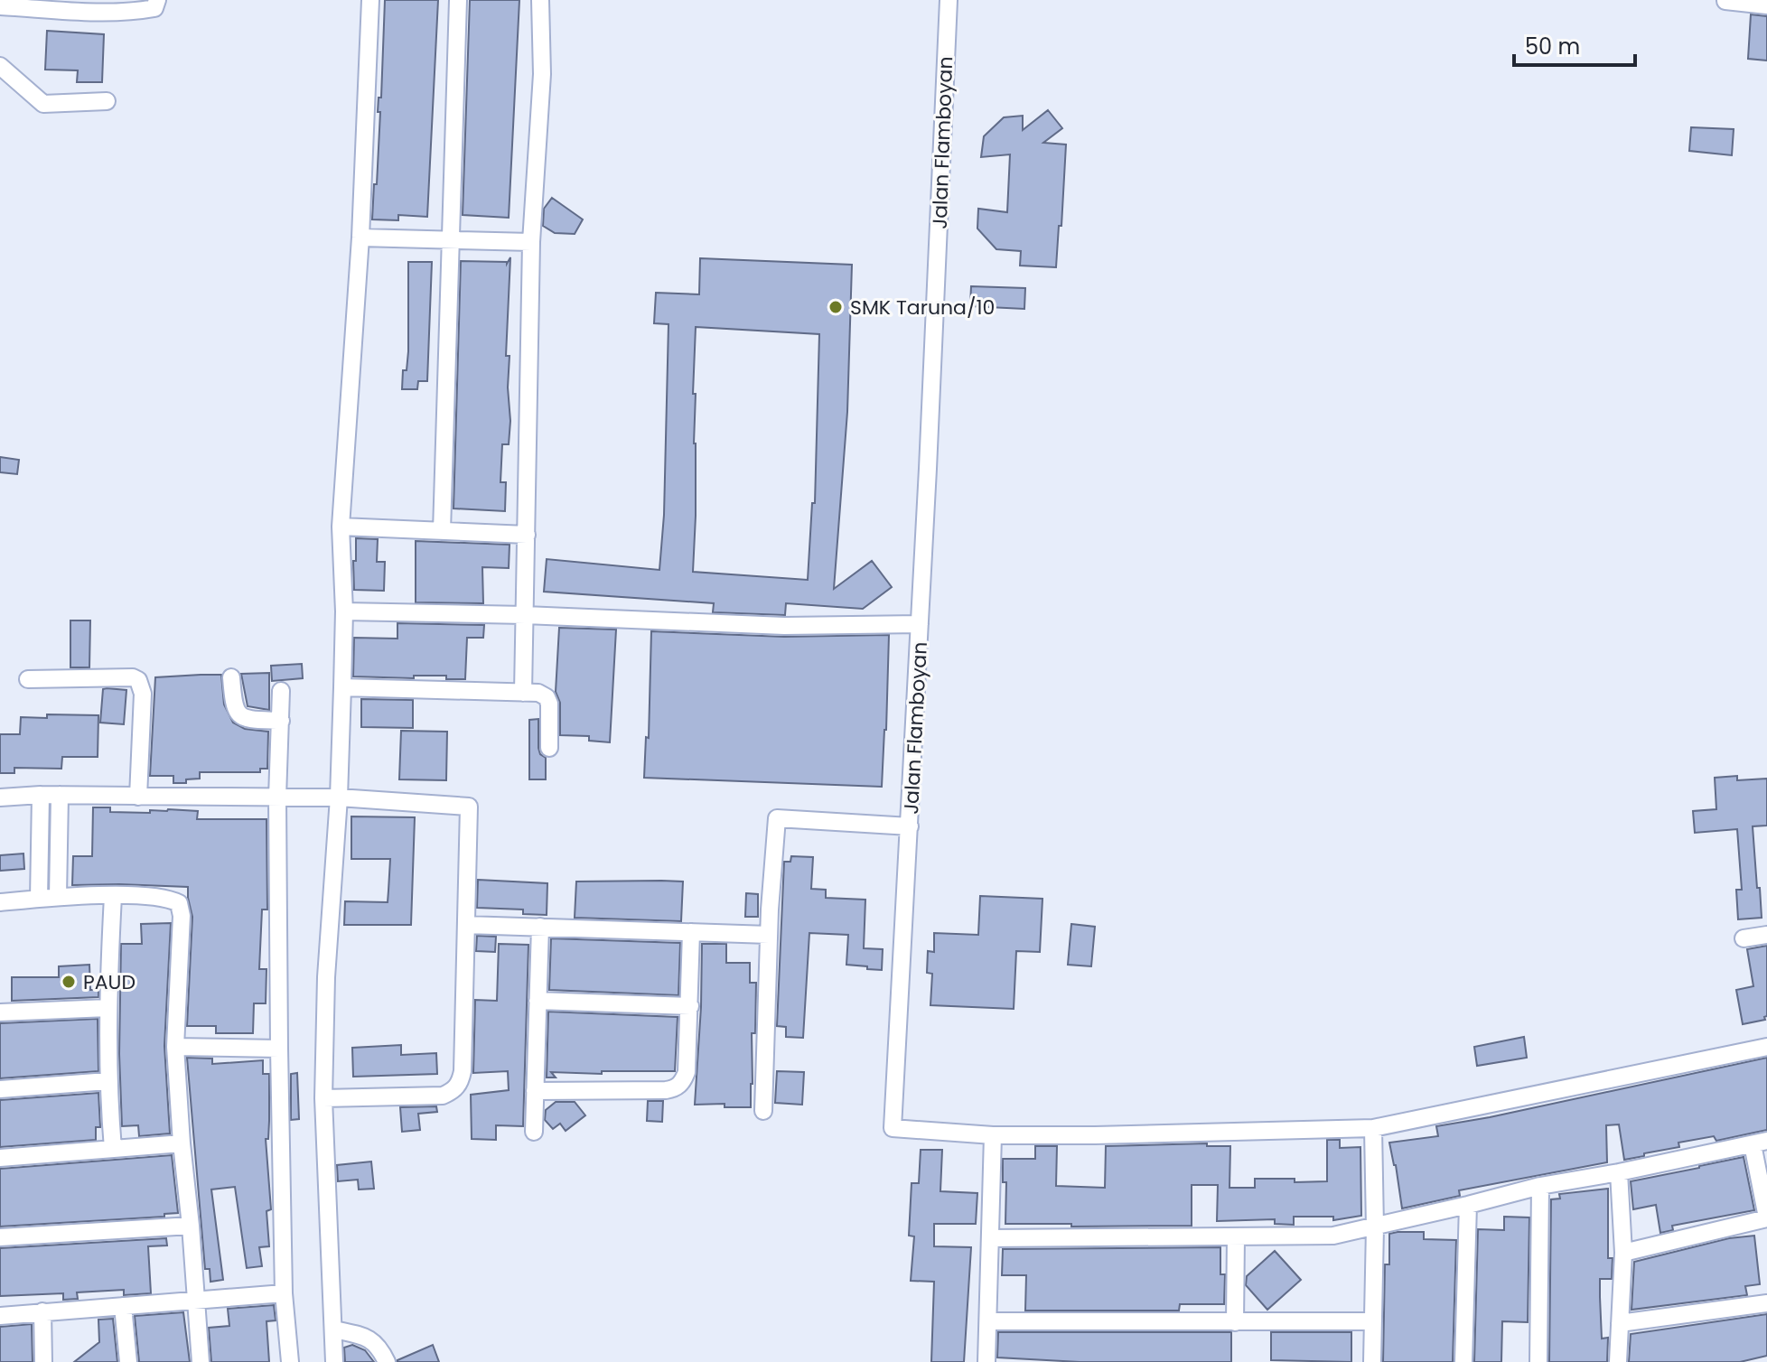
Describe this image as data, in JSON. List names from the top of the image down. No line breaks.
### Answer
{"streets":{"street":["Jalan Flamboyan"]},"places":["SMK Taruna/10","PAUD"],"scale_bar":"50 m"}
